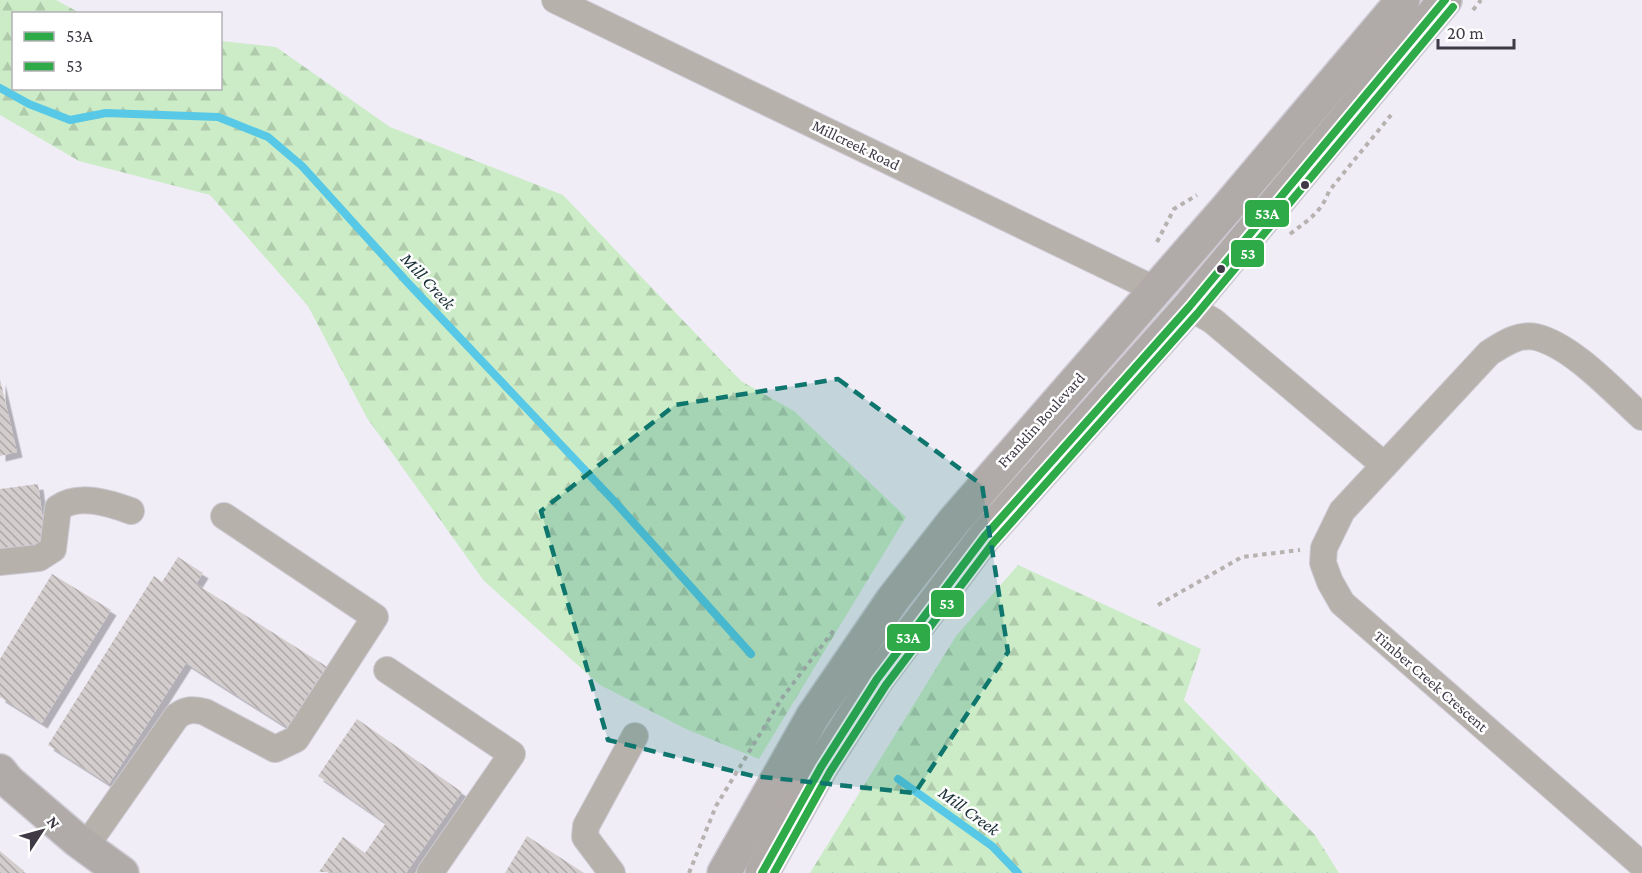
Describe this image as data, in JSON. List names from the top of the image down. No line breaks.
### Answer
{"streets":{"main road":["Franklin Boulevard"],"street":["Millcreek Road","Timber Creek Crescent"]},"crossings":[["Millcreek Road","Franklin Boulevard"]],"water":["Mill Creek"],"lines":["transit line 53A","transit line 53"],"legend":["53A","53"],"scale_bar":"20 m","north":"top right"}
